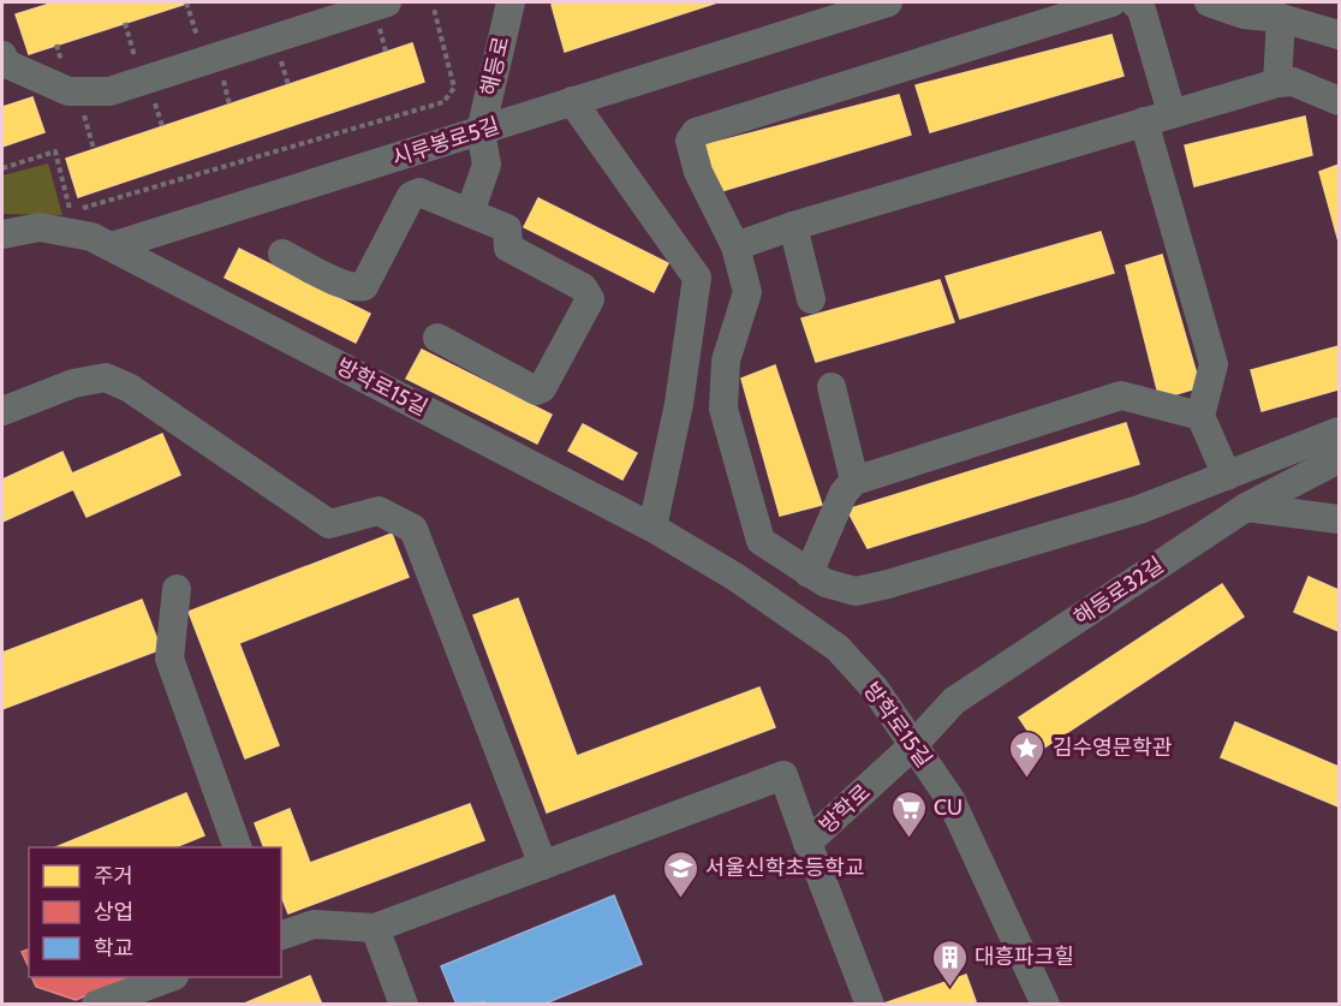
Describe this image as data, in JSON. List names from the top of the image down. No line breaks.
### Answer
{"streets":{"street":["해등로","시루봉로5길","방학로15길","해등로32길","방학로"]},"crossings":[["해등로","시루봉로5길"],["시루봉로5길","방학로15길"],["방학로15길","해등로32길"],["방학로15길","방학로"],["해등로32길","방학로"]],"places":{"place":["김수영문학관"],"supermarket":["CU"],"school or university":["서울신학초등학교"],"building":["대흥파크힐"]},"legend":["주거","상업","학교"]}
